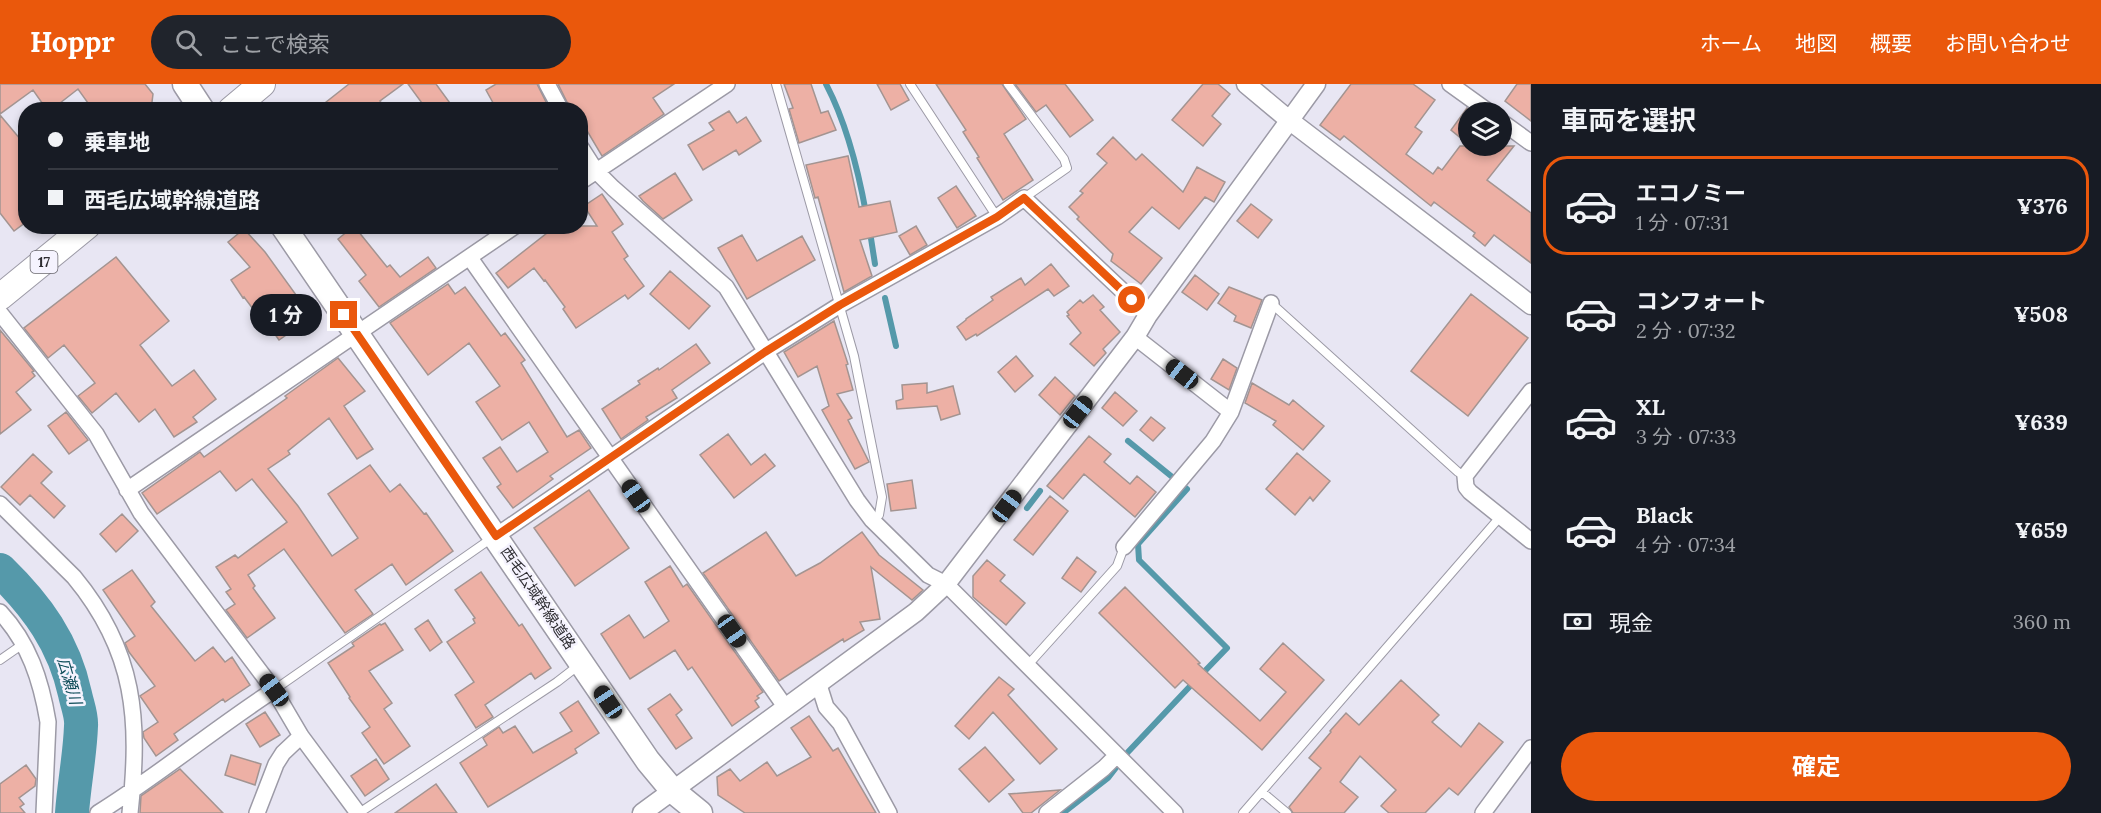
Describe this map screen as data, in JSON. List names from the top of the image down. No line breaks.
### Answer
{"streets":{"highway":["17"],"main road":["西毛広域幹線道路"]},"water":["広瀬川"],"page":{"header":"Hoppr","search":"ここで検索","nav":["ホーム","地図","概要","お問い合わせ"],"heading":"車両を選択","banner":["乗車地","西毛広域幹線道路"],"list":[{"name":"エコノミー","note":"1 分 · 07:31","value":"¥376"},{"name":"コンフォート","note":"2 分 · 07:32","value":"¥508"},{"name":"XL","note":"3 分 · 07:33","value":"¥639"},{"name":"Black","note":"4 分 · 07:34","value":"¥659"}],"bubble":"1 分","pay":["現金","360 m"],"buttons":"確定"}}
